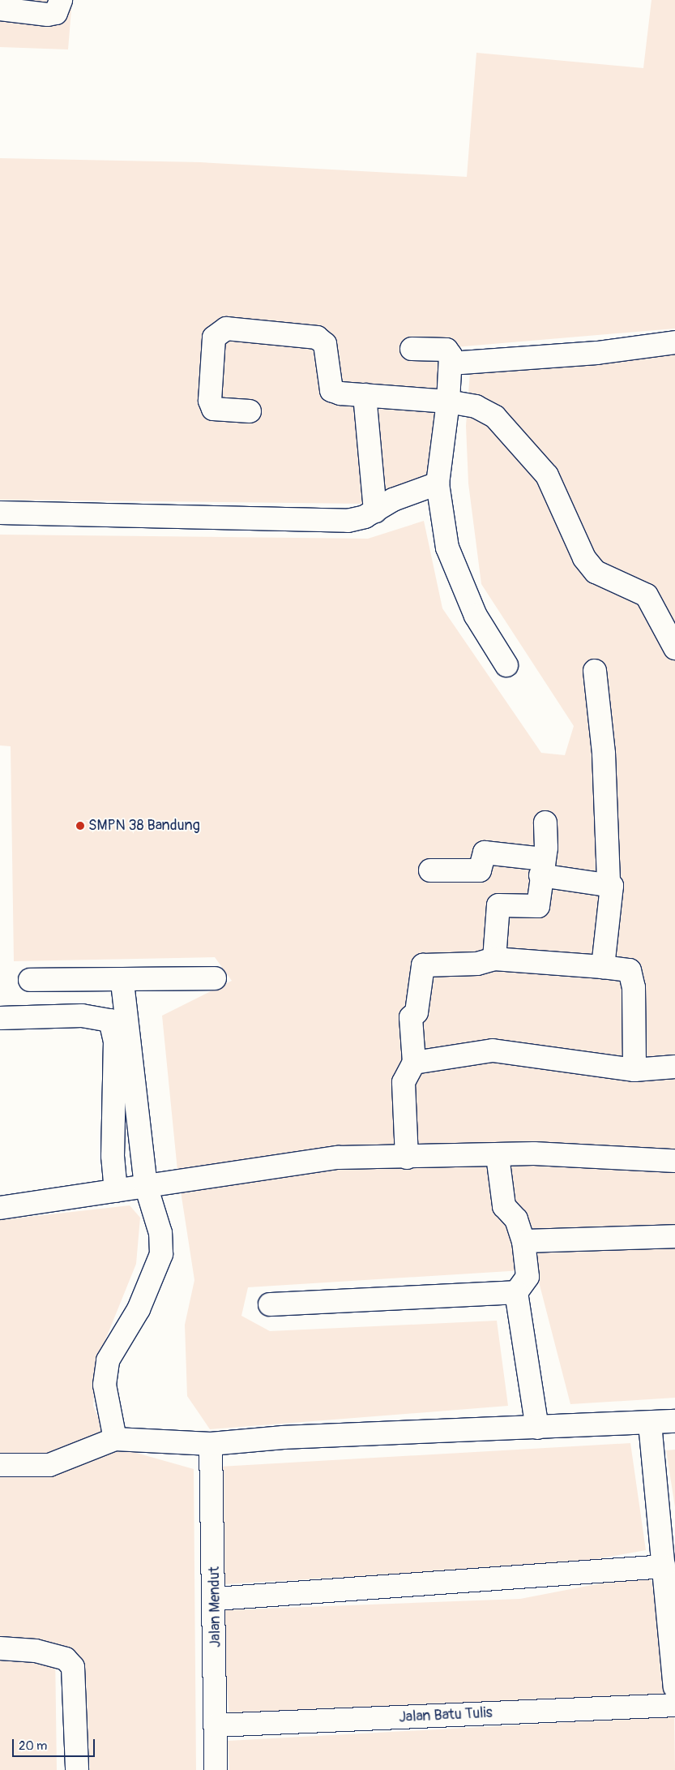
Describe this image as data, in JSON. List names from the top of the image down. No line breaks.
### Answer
{"streets":{"street":["Jalan Mendut","Jalan Batu Tulis"]},"crossings":[["Jalan Mendut","Jalan Batu Tulis"]],"places":["SMPN 38 Bandung"],"scale_bar":"20 m"}
